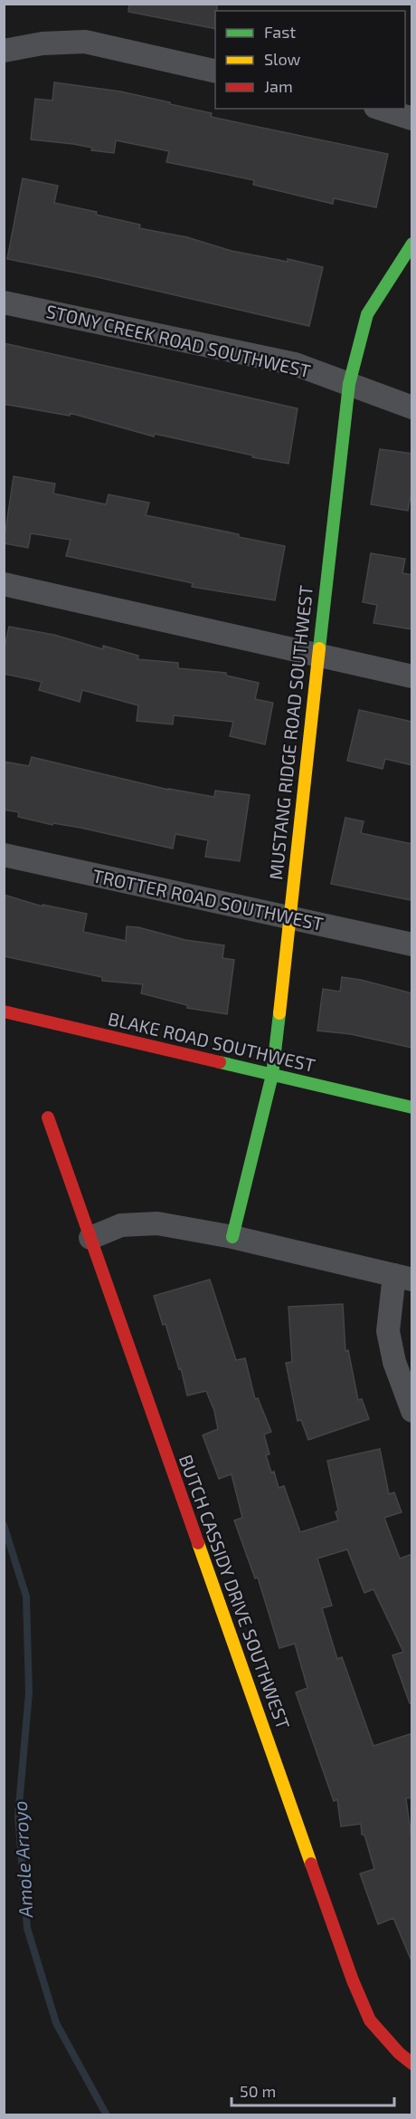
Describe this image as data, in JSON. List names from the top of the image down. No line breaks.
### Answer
{"streets":{"street":["STONY CREEK ROAD SOUTHWEST","MUSTANG RIDGE ROAD SOUTHWEST","TROTTER ROAD SOUTHWEST","BLAKE ROAD SOUTHWEST","BUTCH CASSIDY DRIVE SOUTHWEST"]},"crossings":[["STONY CREEK ROAD SOUTHWEST","MUSTANG RIDGE ROAD SOUTHWEST"],["MUSTANG RIDGE ROAD SOUTHWEST","TROTTER ROAD SOUTHWEST"],["MUSTANG RIDGE ROAD SOUTHWEST","BLAKE ROAD SOUTHWEST"]],"water":["Amole Arroyo"],"legend":["Fast","Slow","Jam"],"scale_bar":"50 m"}
